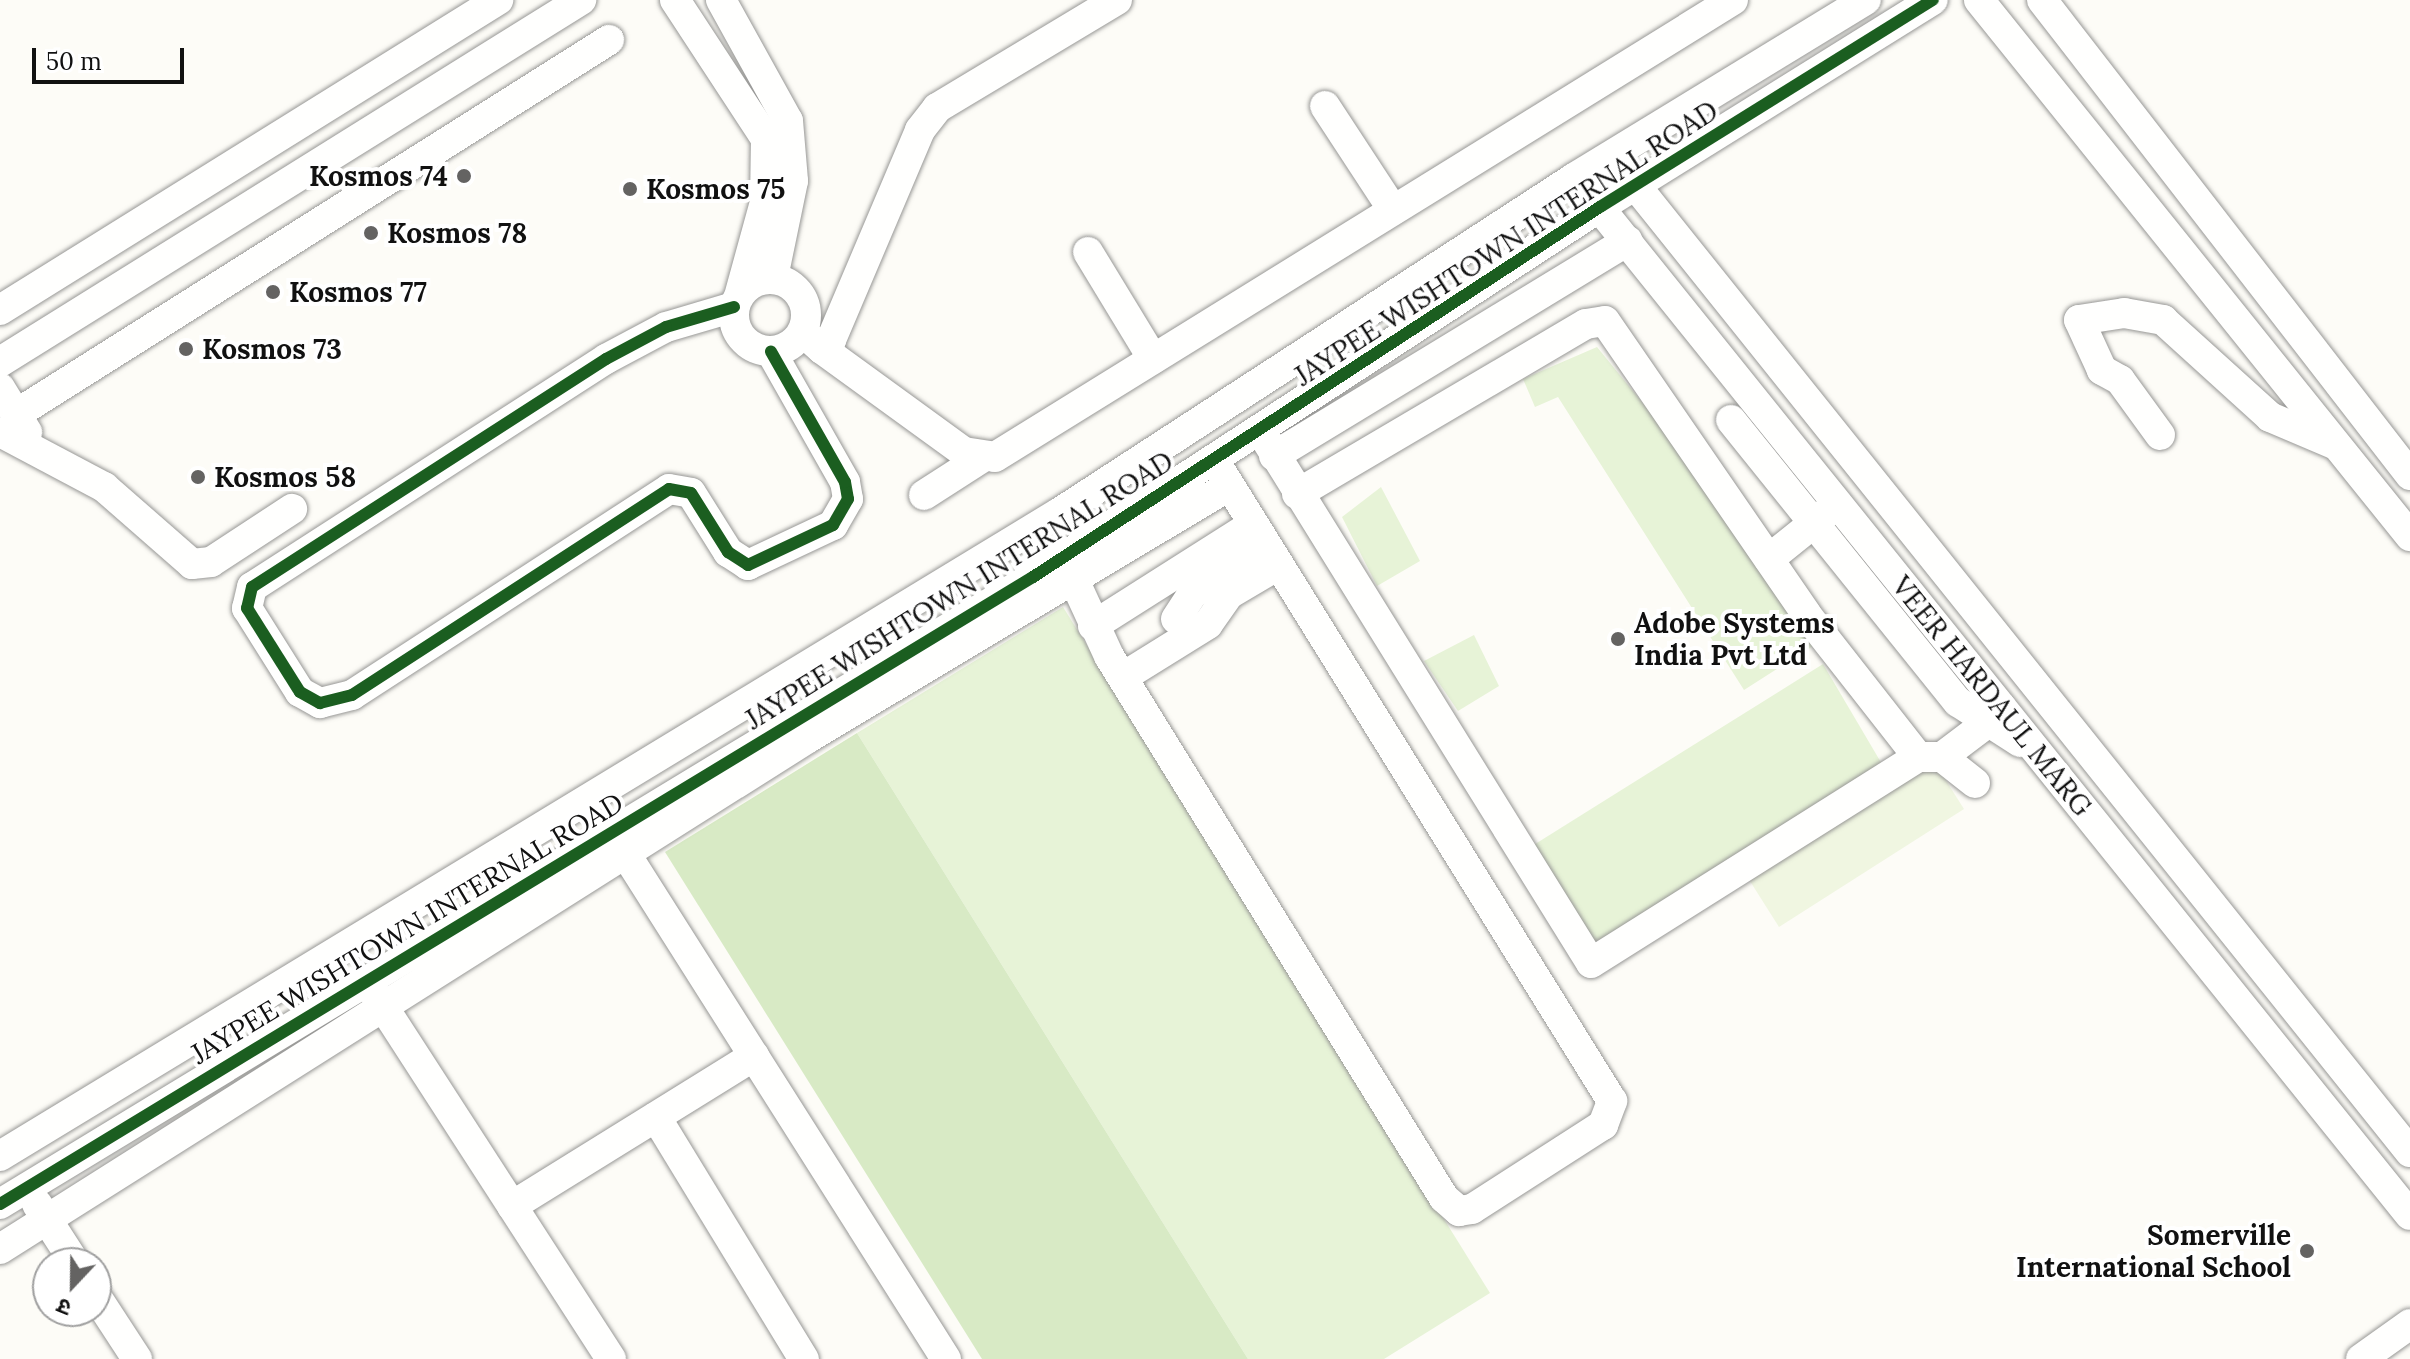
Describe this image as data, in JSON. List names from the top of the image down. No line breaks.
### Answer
{"streets":{"street":["JAYPEE WISHTOWN INTERNAL ROAD","VEER HARDAUL MARG"]},"crossings":[["JAYPEE WISHTOWN INTERNAL ROAD","VEER HARDAUL MARG"]],"places":["Kosmos 74","Kosmos 75","Kosmos 78","Kosmos 77","Kosmos 73","Kosmos 58","Adobe Systems India Pvt Ltd","Somerville International School"],"scale_bar":"50 m","north":"bottom"}
